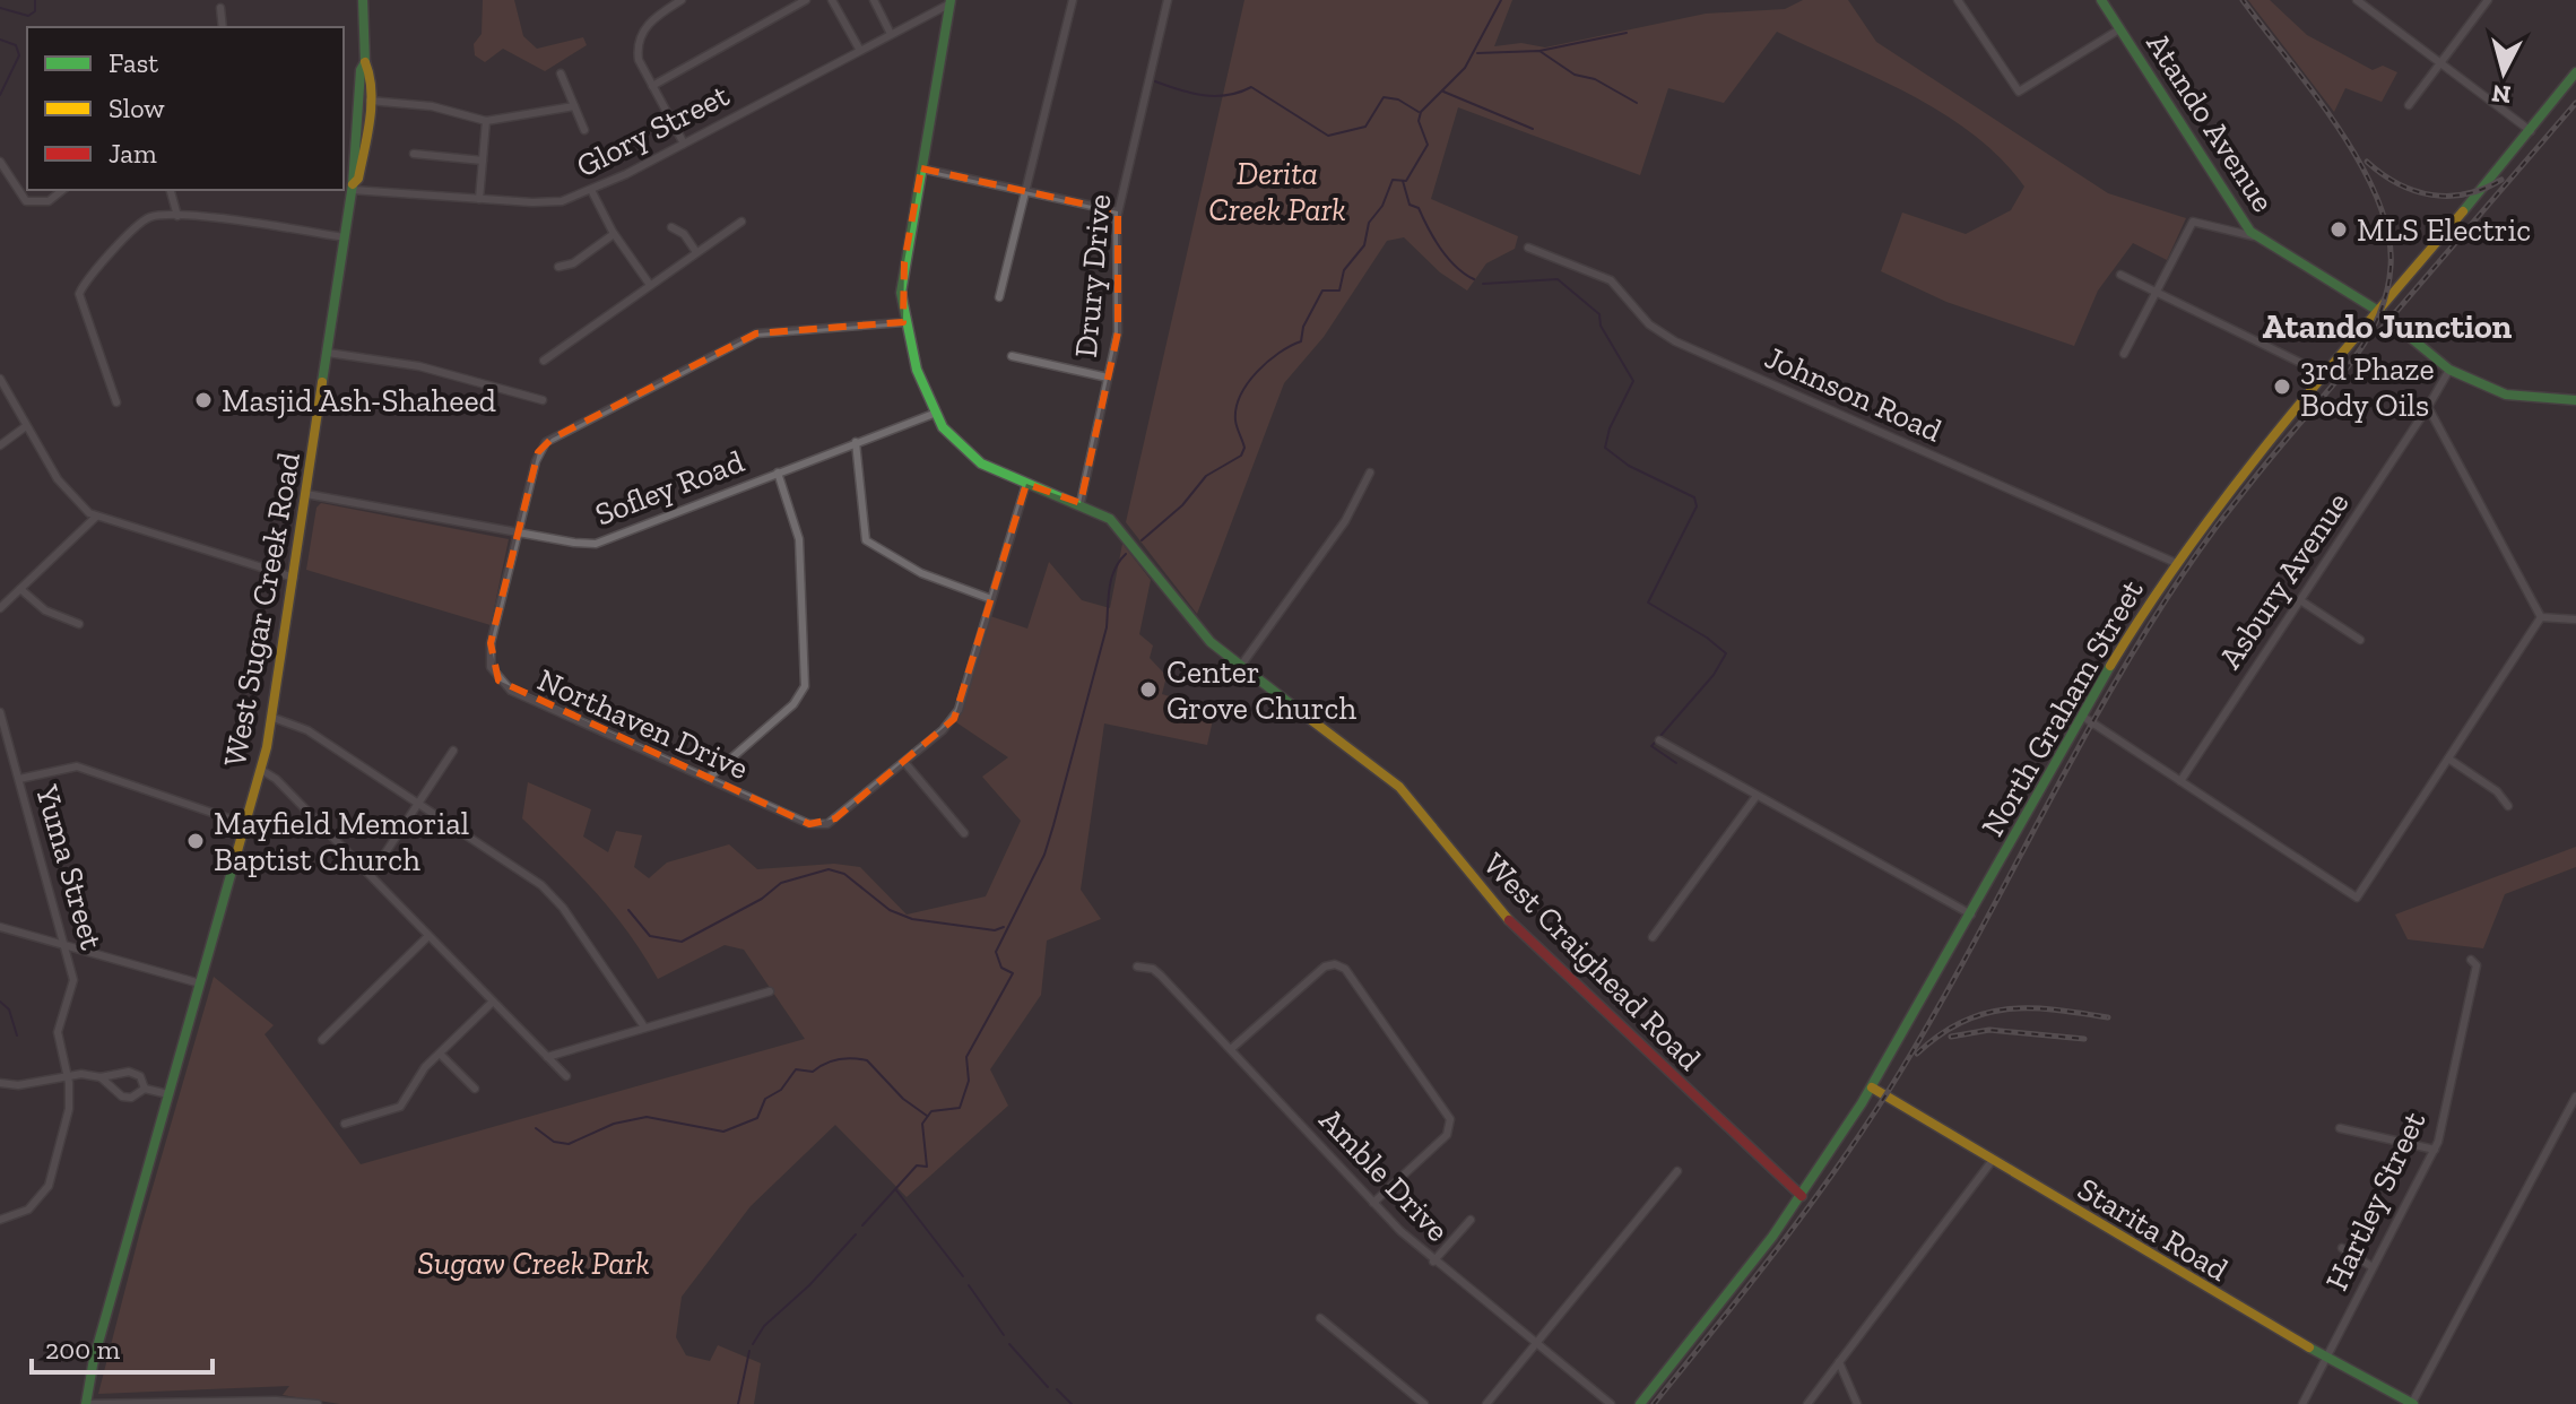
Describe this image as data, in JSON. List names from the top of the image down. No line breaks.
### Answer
{"streets":{"main road":["Atando Avenue","West Sugar Creek Road","North Graham Street","West Craighead Road","Starita Road"],"street":["Glory Street","Drury Drive","Johnson Road","Sofley Road","Asbury Avenue","Northaven Drive","Yuma Street","Amble Drive","Hartley Street"]},"crossings":[["Atando Avenue","Asbury Avenue"],["Atando Avenue","North Graham Street"],["Glory Street","West Sugar Creek Road"],["Glory Street","West Craighead Road"],["Drury Drive","West Craighead Road"],["Johnson Road","North Graham Street"],["Sofley Road","West Sugar Creek Road"],["Sofley Road","Northaven Drive"],["Sofley Road","West Craighead Road"],["North Graham Street","West Craighead Road"],["North Graham Street","Starita Road"],["Northaven Drive","West Craighead Road"],["Hartley Street","Starita Road"]],"districts":["Atando Junction"],"parks":["Derita Creek Park","Sugaw Creek Park"],"places":["MLS Electric","3rd Phaze Body Oils","Masjid Ash-Shaheed","Center Grove Church","Mayfield Memorial Baptist Church"],"legend":["Fast","Slow","Jam"],"scale_bar":"200 m","north":"bottom"}
